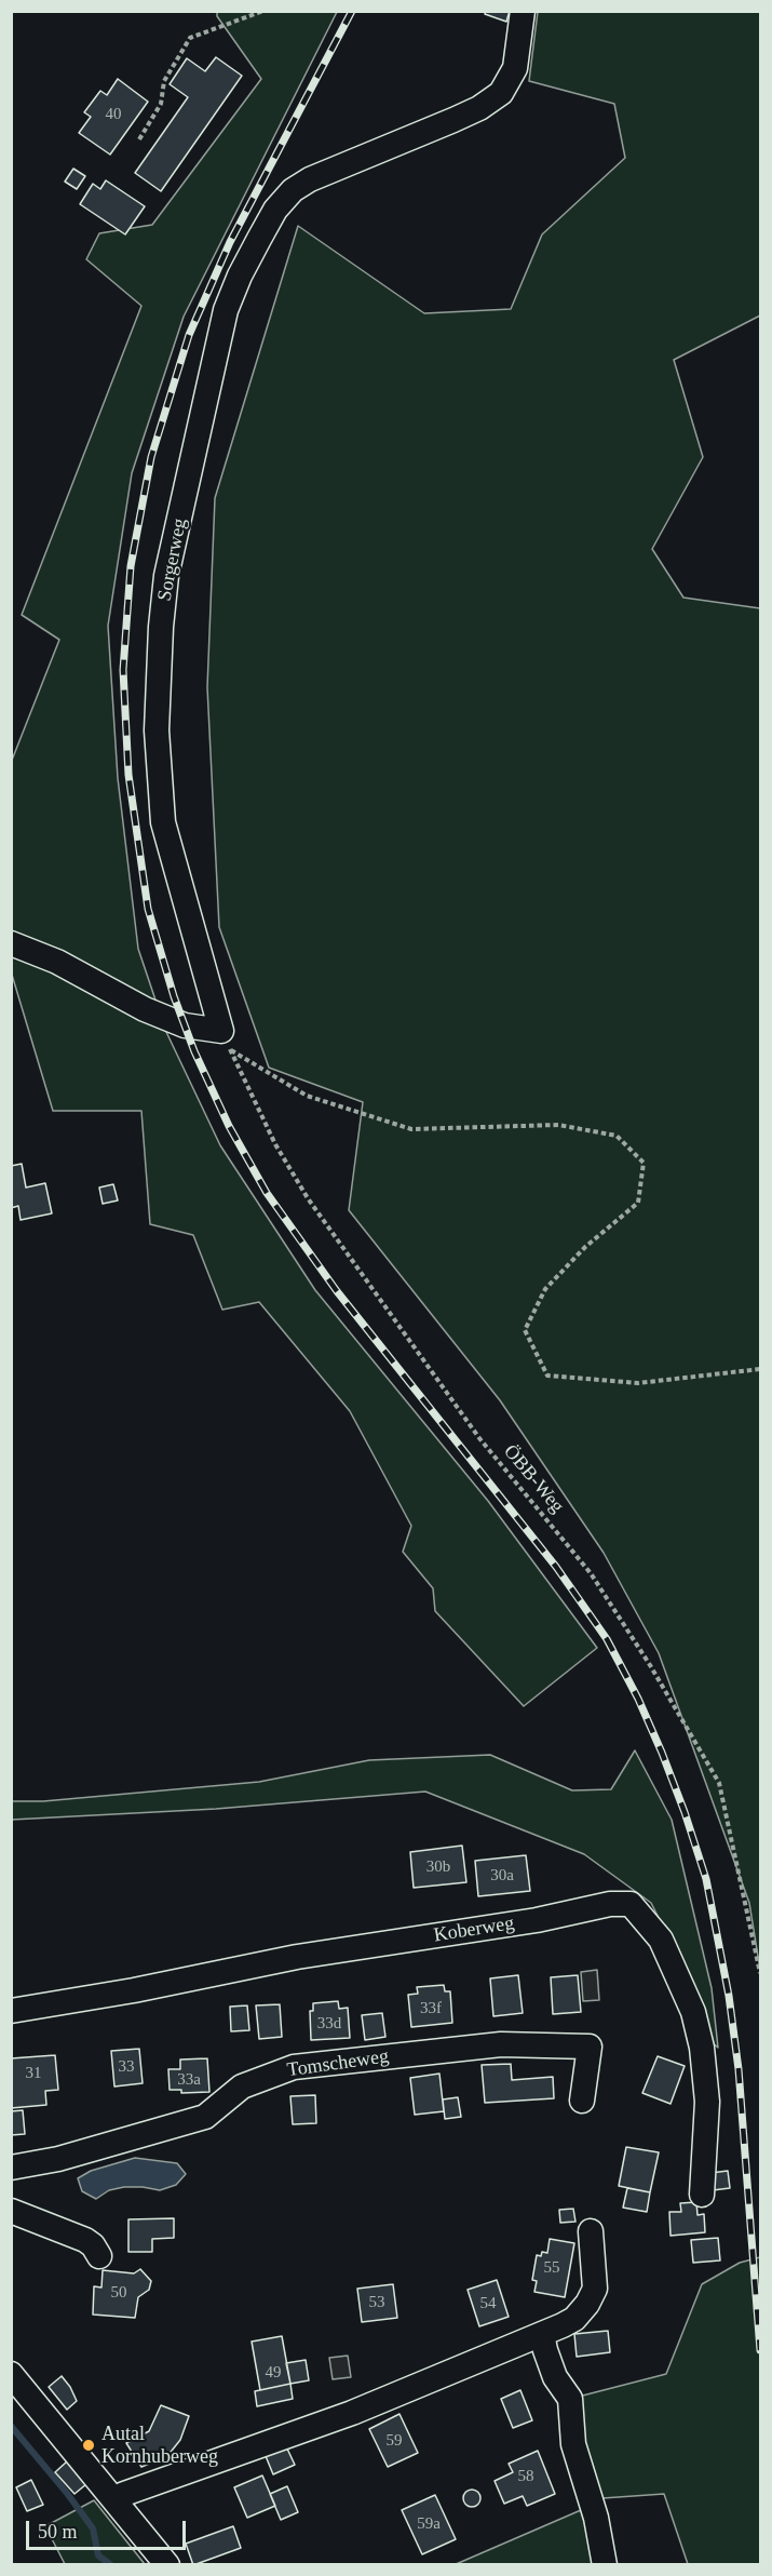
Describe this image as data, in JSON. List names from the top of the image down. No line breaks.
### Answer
{"streets":{"street":["Sorgerweg","Koberweg","Tomscheweg"],"path":["ÖBB-Weg"]},"crossings":[["Sorgerweg","ÖBB-Weg"]],"places":["Autal Kornhuberweg"],"house_numbers":["40","30b","30a","33f","33d","33","31","33a","55","50","53","54","49","59","58","59a"],"scale_bar":"50 m"}
